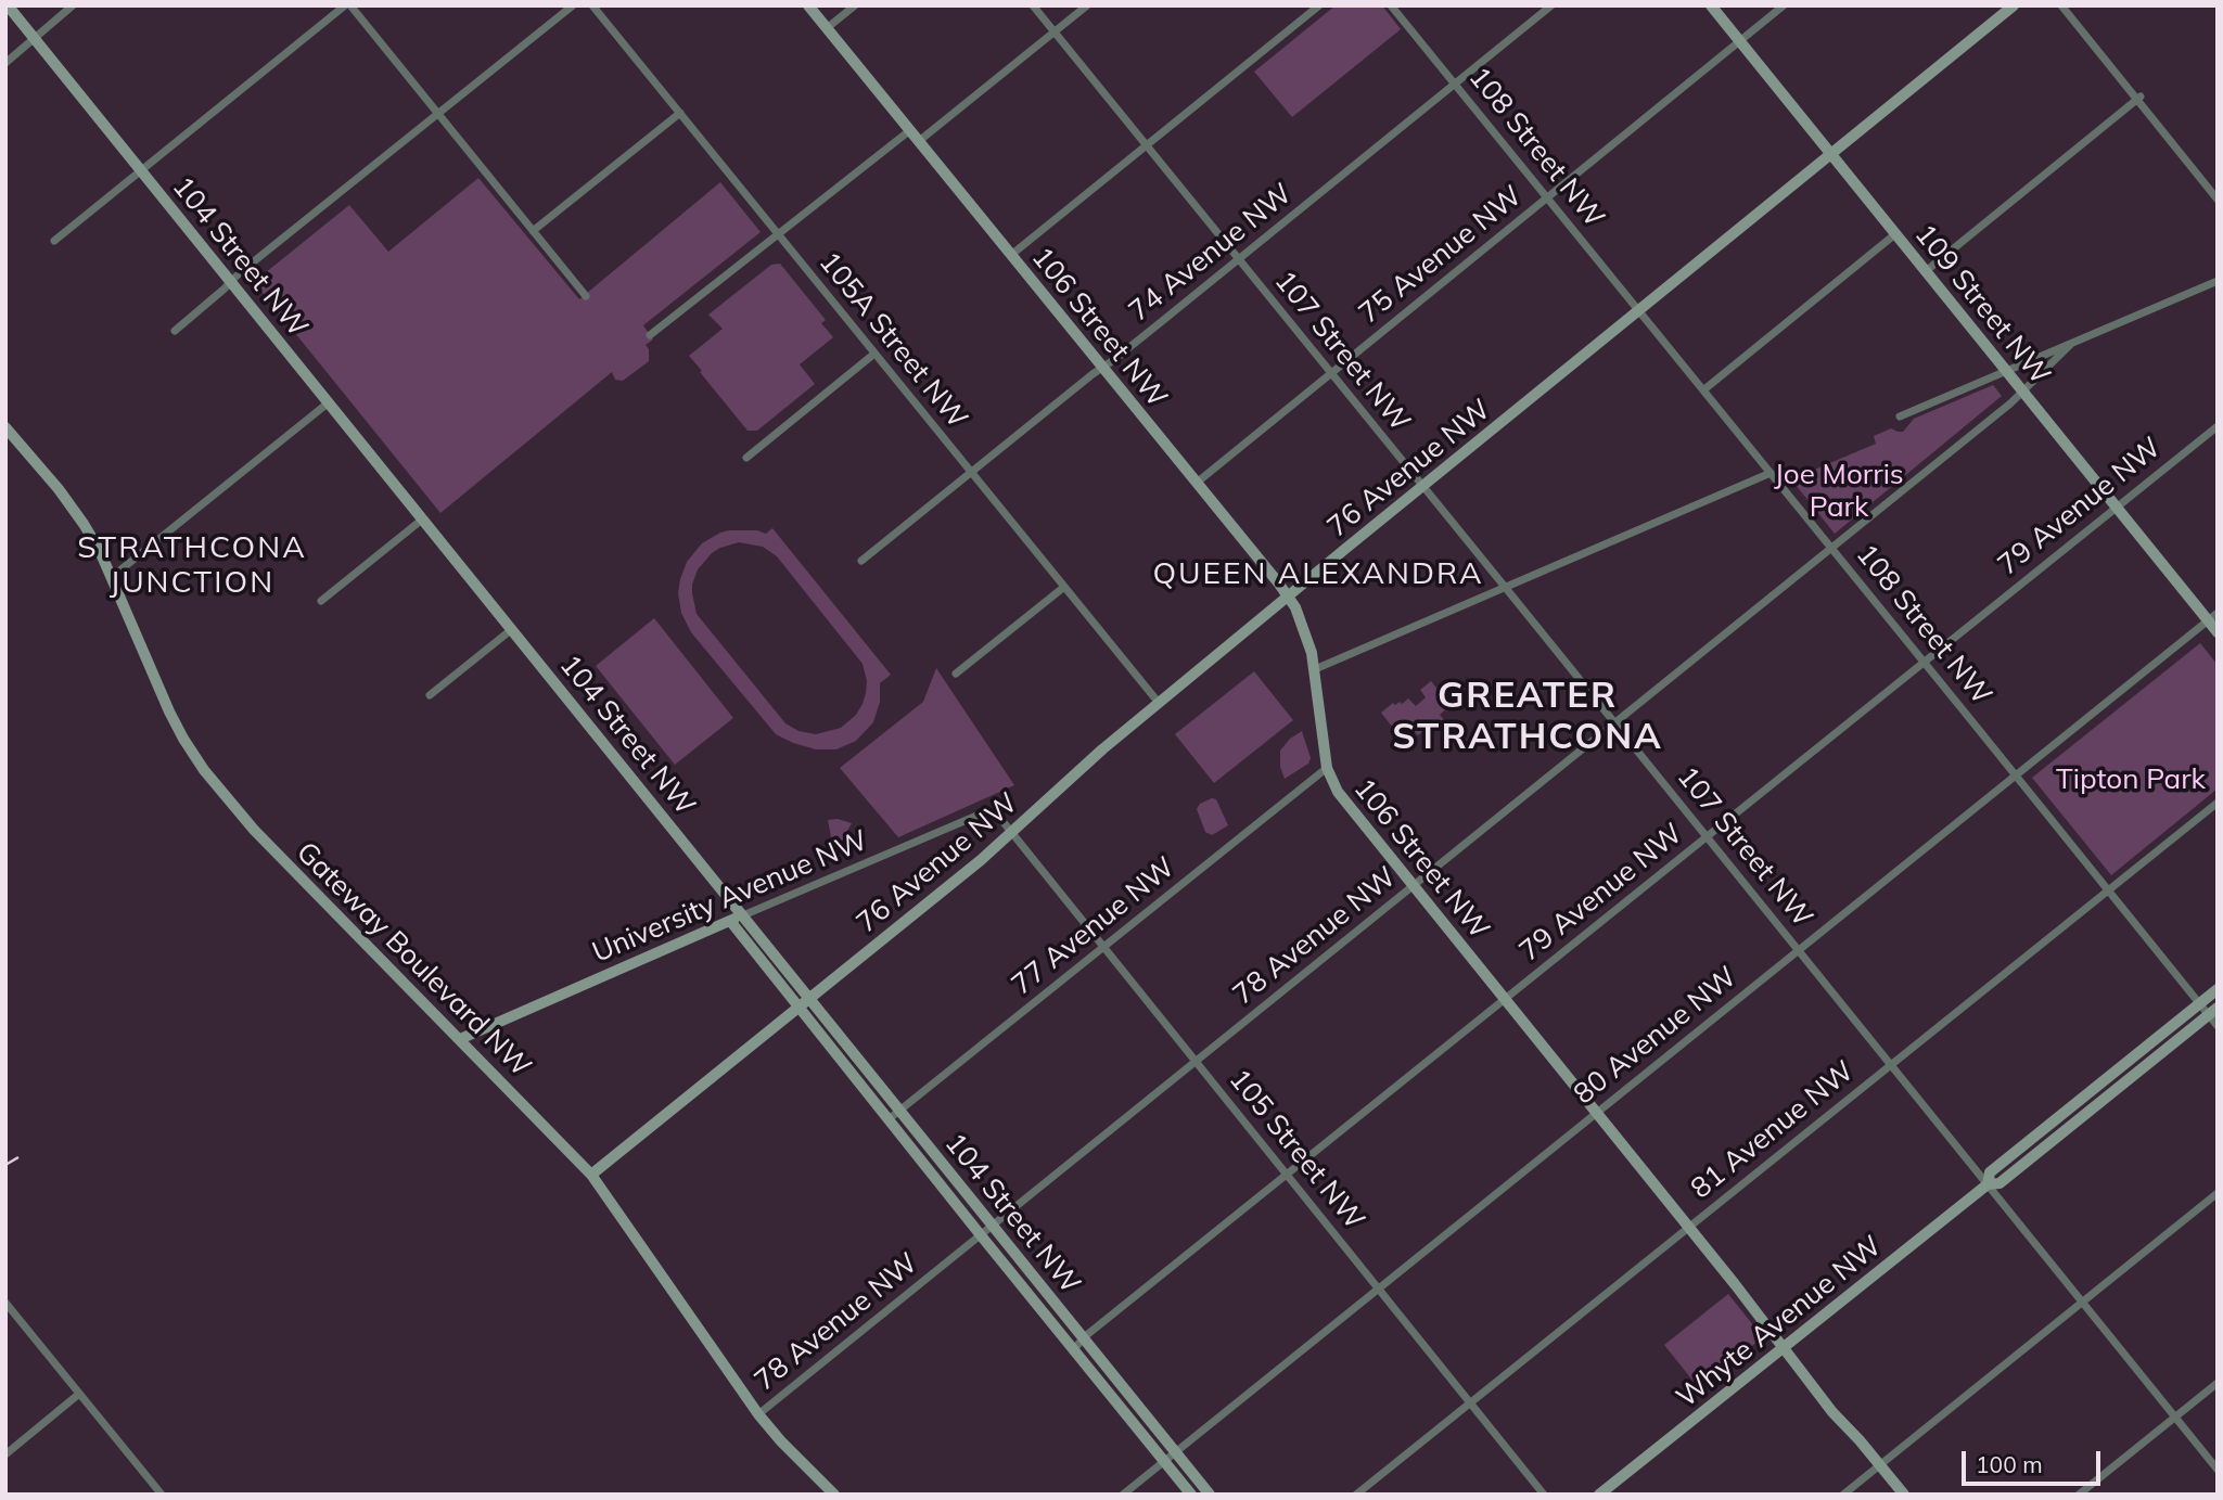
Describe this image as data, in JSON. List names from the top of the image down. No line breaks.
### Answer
{"streets":{"main road":["104 Street NW","109 Street NW","106 Street NW","76 Avenue NW","University Avenue NW","Gateway Boulevard NW","Whyte Avenue NW"],"street":["108 Street NW","74 Avenue NW","75 Avenue NW","105A Street NW","107 Street NW","79 Avenue NW","77 Avenue NW","78 Avenue NW","80 Avenue NW","81 Avenue NW","105 Street NW"]},"crossings":[["108 Street NW","74 Avenue NW"],["108 Street NW","75 Avenue NW"],["108 Street NW","76 Avenue NW"],["108 Street NW","79 Avenue NW"],["108 Street NW","78 Avenue NW"],["108 Street NW","80 Avenue NW"],["108 Street NW","81 Avenue NW"],["108 Street NW","Whyte Avenue NW"],["74 Avenue NW","106 Street NW"],["74 Avenue NW","105A Street NW"],["74 Avenue NW","107 Street NW"],["75 Avenue NW","109 Street NW"],["75 Avenue NW","106 Street NW"],["75 Avenue NW","107 Street NW"],["104 Street NW","76 Avenue NW"],["104 Street NW","79 Avenue NW"],["104 Street NW","University Avenue NW"],["104 Street NW","77 Avenue NW"],["104 Street NW","78 Avenue NW"],["104 Street NW","80 Avenue NW"],["109 Street NW","76 Avenue NW"],["109 Street NW","79 Avenue NW"],["109 Street NW","78 Avenue NW"],["109 Street NW","80 Avenue NW"],["106 Street NW","76 Avenue NW"],["106 Street NW","79 Avenue NW"],["106 Street NW","77 Avenue NW"],["106 Street NW","78 Avenue NW"],["106 Street NW","80 Avenue NW"],["106 Street NW","81 Avenue NW"],["106 Street NW","Whyte Avenue NW"],["105A Street NW","76 Avenue NW"],["107 Street NW","76 Avenue NW"],["107 Street NW","79 Avenue NW"],["107 Street NW","78 Avenue NW"],["107 Street NW","80 Avenue NW"],["107 Street NW","81 Avenue NW"],["107 Street NW","Whyte Avenue NW"],["76 Avenue NW","University Avenue NW"],["76 Avenue NW","Gateway Boulevard NW"],["76 Avenue NW","105 Street NW"],["79 Avenue NW","105 Street NW"],["University Avenue NW","Gateway Boulevard NW"],["University Avenue NW","105 Street NW"],["77 Avenue NW","105 Street NW"],["78 Avenue NW","Gateway Boulevard NW"],["78 Avenue NW","105 Street NW"],["80 Avenue NW","105 Street NW"],["81 Avenue NW","105 Street NW"]],"districts":["STRATHCONA JUNCTION","QUEEN ALEXANDRA","GREATER STRATHCONA"],"parks":["Joe Morris Park","Tipton Park"],"scale_bar":"100 m"}
